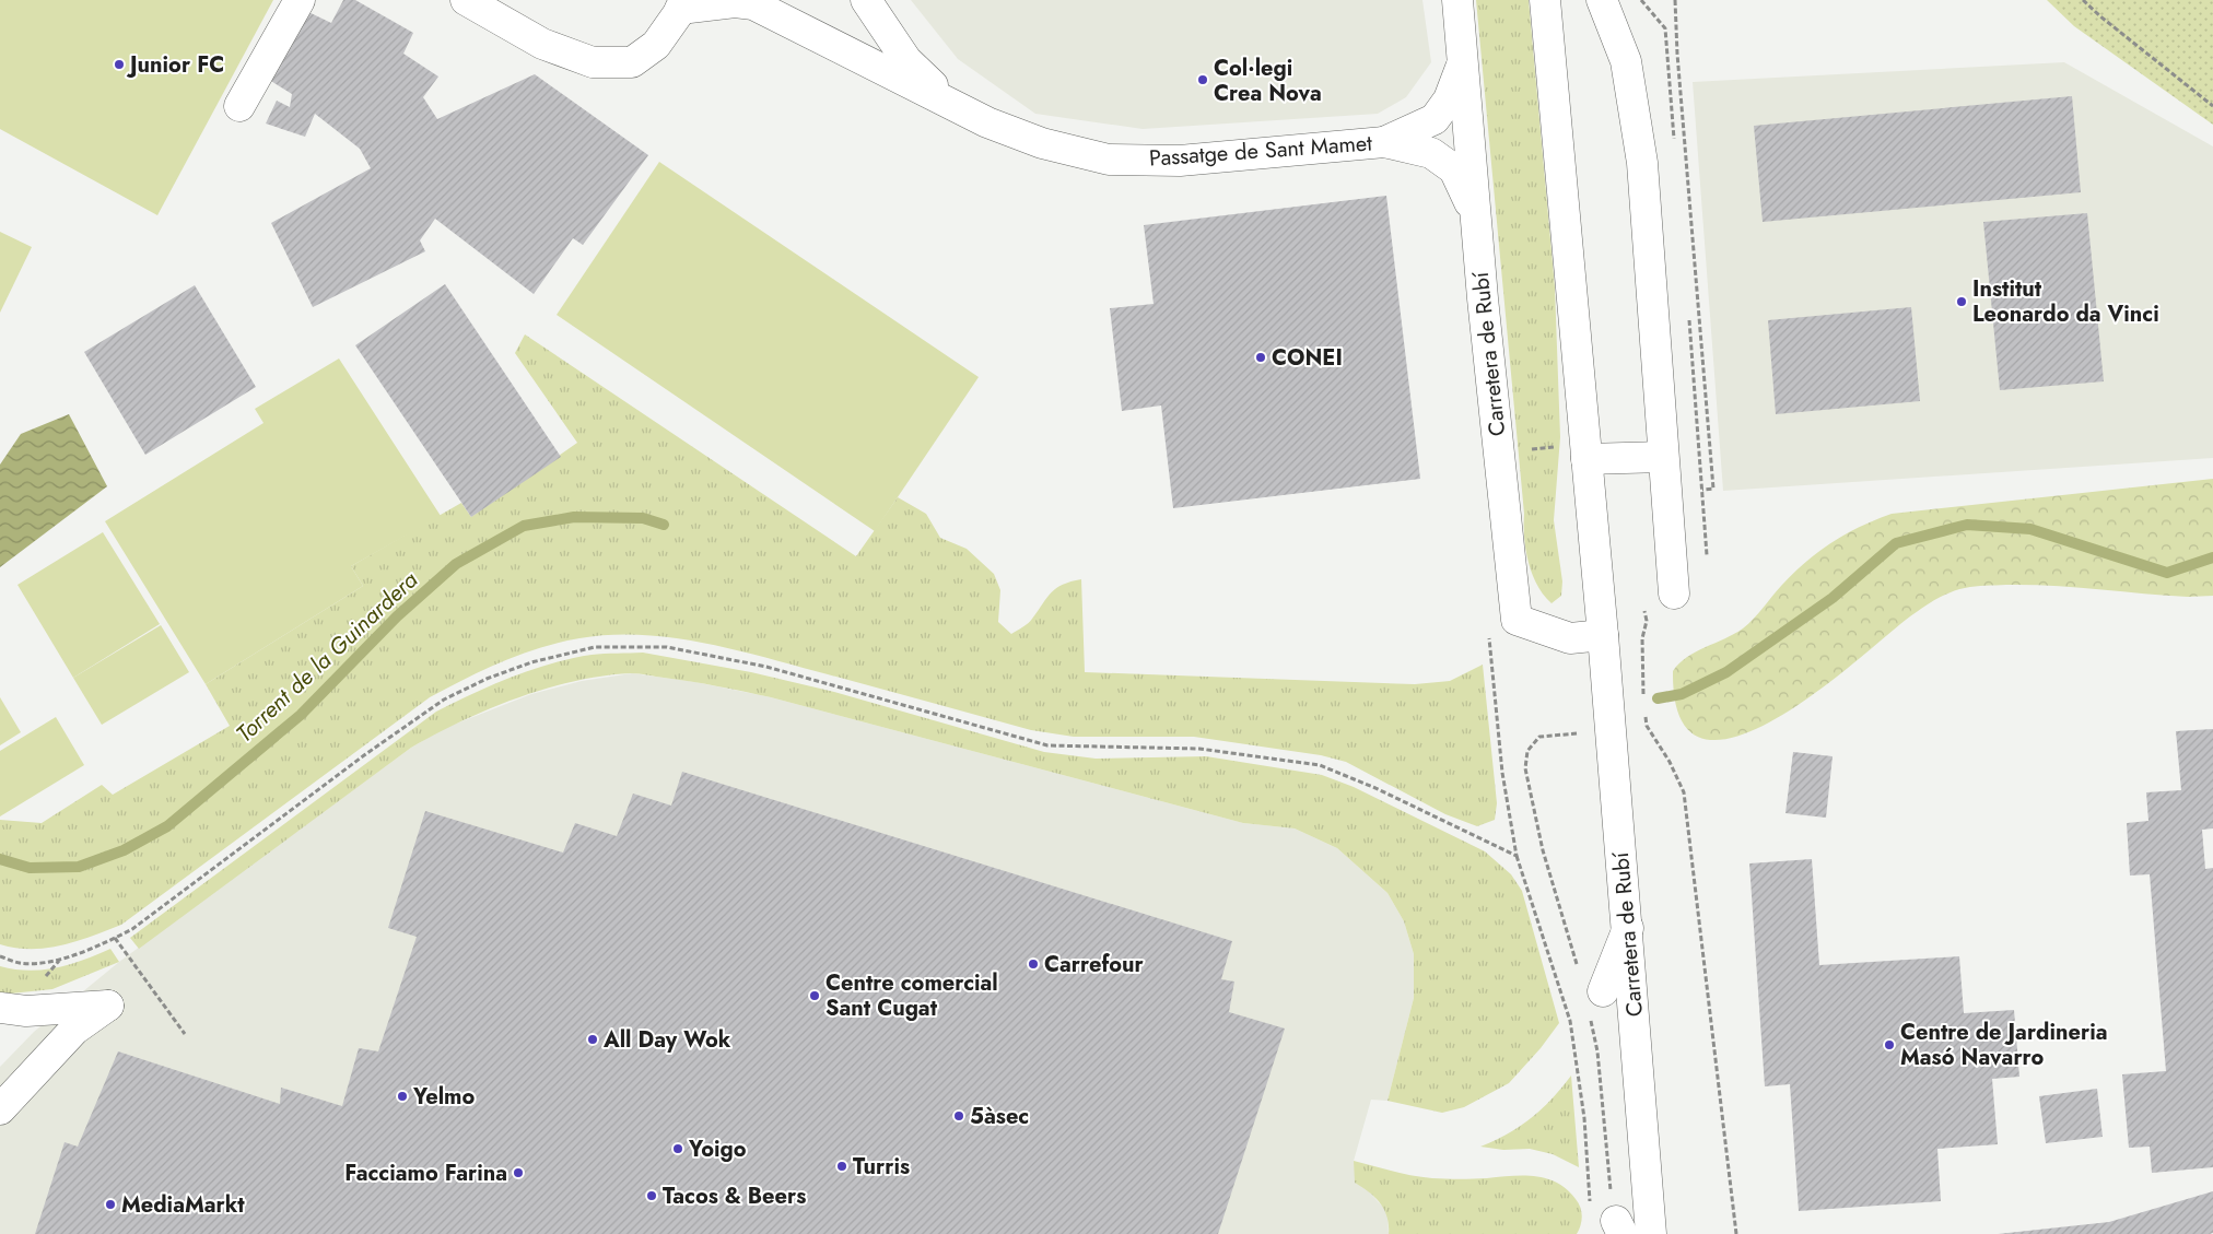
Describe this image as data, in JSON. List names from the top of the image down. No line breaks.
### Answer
{"streets":{"street":["Passatge de Sant Mamet","Carretera de Rubí"]},"crossings":[["Passatge de Sant Mamet","Carretera de Rubí"]],"water":["Torrent de la Guinardera"],"places":["Junior FC","Col·legi Crea Nova","Institut Leonardo da Vinci","CONEI","Carrefour","Centre comercial Sant Cugat","All Day Wok","Centre de Jardineria Masó Navarro","Yelmo","5àsec","Yoigo","Turris","Facciamo Farina","Tacos & Beers","MediaMarkt"]}
